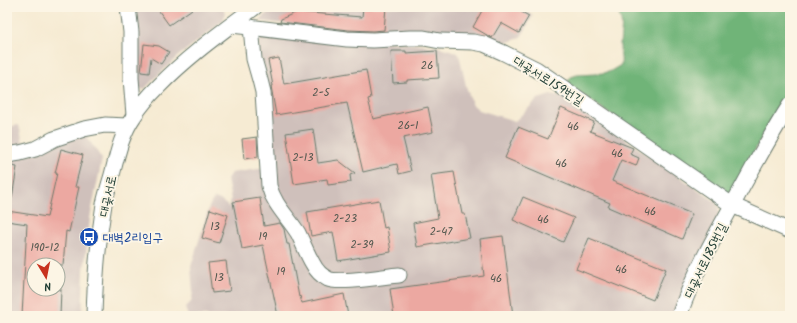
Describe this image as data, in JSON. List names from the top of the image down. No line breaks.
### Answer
{"streets":{"street":["대곶서로159번길","대곶서로","대곶서로185번길"]},"crossings":[["대곶서로159번길","대곶서로"],["대곶서로159번길","대곶서로185번길"]],"places":{"bus stop":["대벽2리입구"]},"house_numbers":["26","2-5","26-1","46","46","2-13","46","46","2-23","46","13","2-47","19","2-39","190-12","46","19","13","46"],"north":"bottom"}
